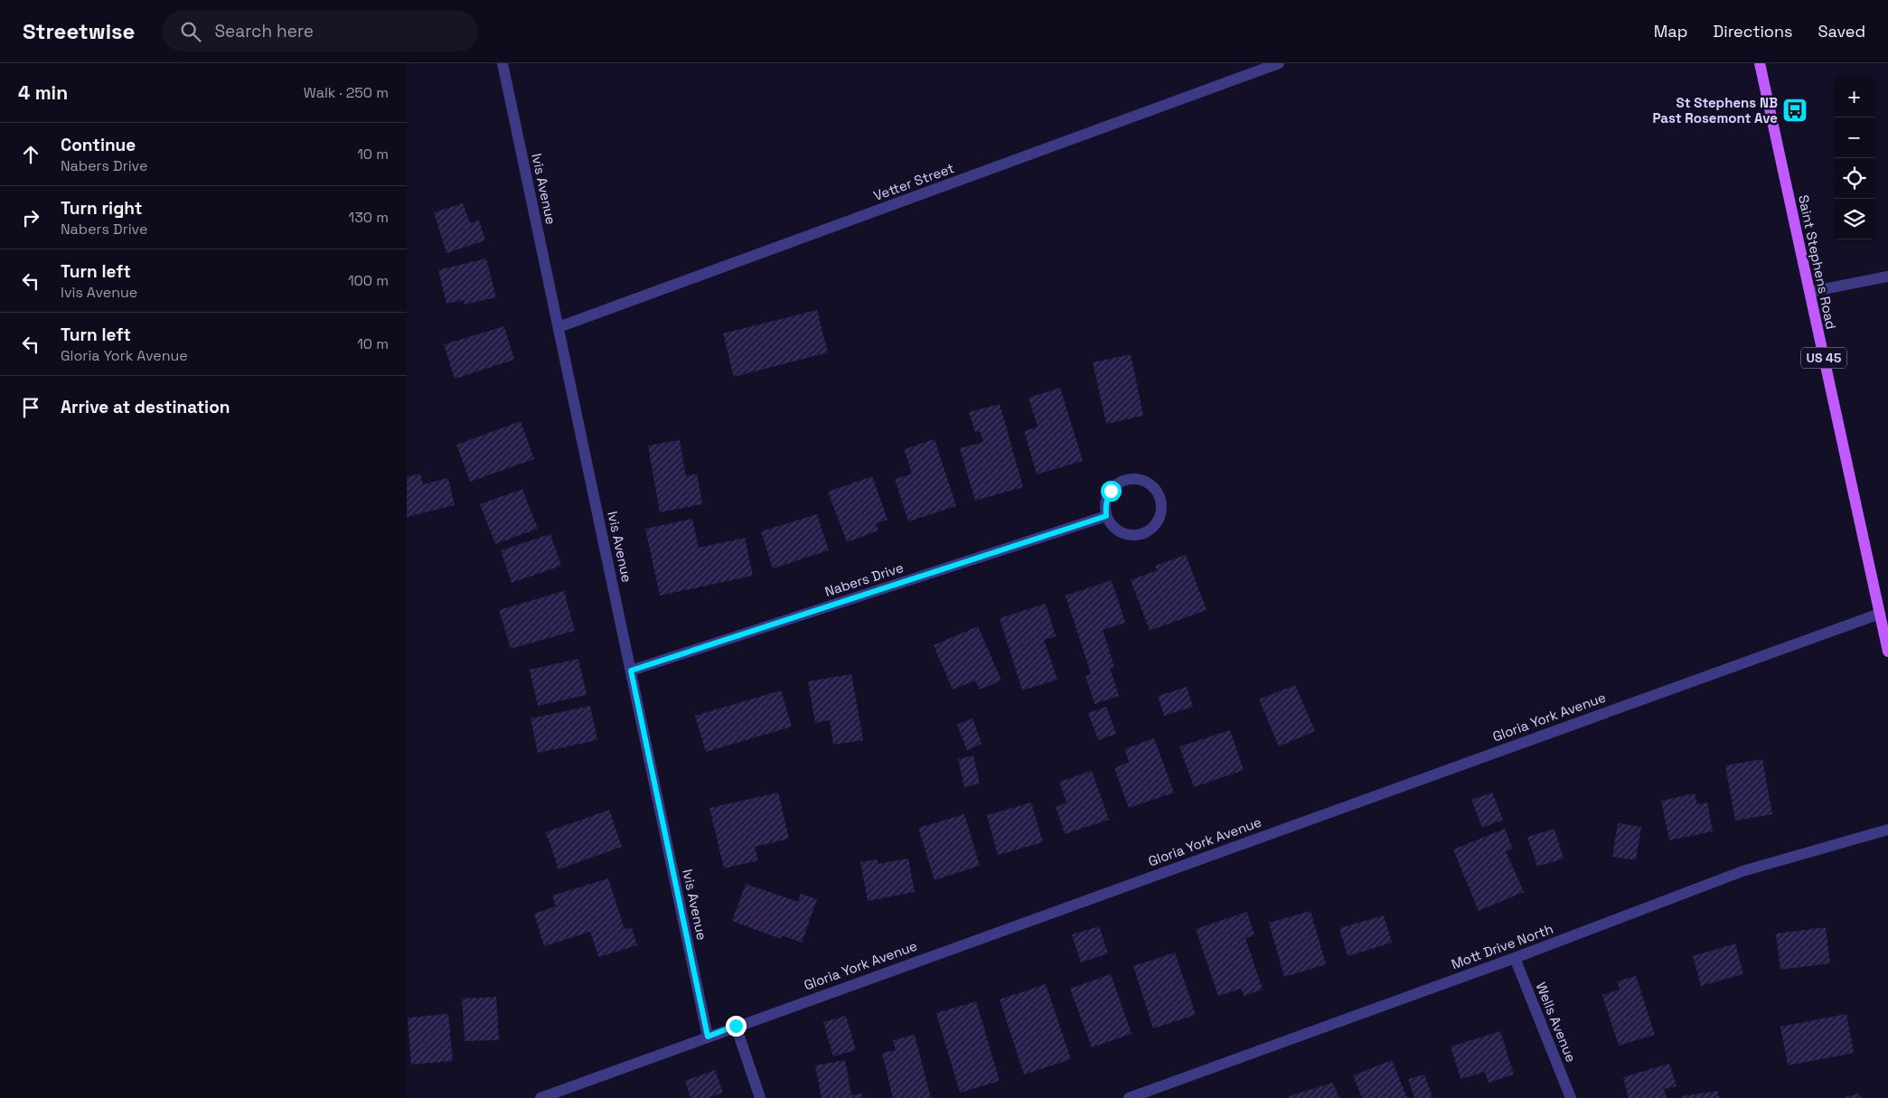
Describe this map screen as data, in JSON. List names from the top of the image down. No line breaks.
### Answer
{"streets":{"main road":["Saint Stephens Road","US 45"],"street":["Vetter Street","Ivis Avenue","Nabers Drive","Gloria York Avenue","Mott Drive North","Wells Avenue"]},"crossings":[["Vetter Street","Ivis Avenue"],["Ivis Avenue","Nabers Drive"],["Ivis Avenue","Gloria York Avenue"],["Saint Stephens Road","Gloria York Avenue"],["Mott Drive North","Wells Avenue"]],"places":{"bus stop":["St Stephens NB Past Rosemont Ave"]},"page":{"header":"Streetwise","search":"Search here","nav":["Map","Directions","Saved"],"heading":["4 min","Walk · 250 m"],"map_buttons":["+","−"],"list":[["Continue","Nabers Drive","10 m"],["Turn right","Nabers Drive","130 m"],["Turn left","Ivis Avenue","100 m"],["Turn left","Gloria York Avenue","10 m"],"Arrive at destination"]}}
